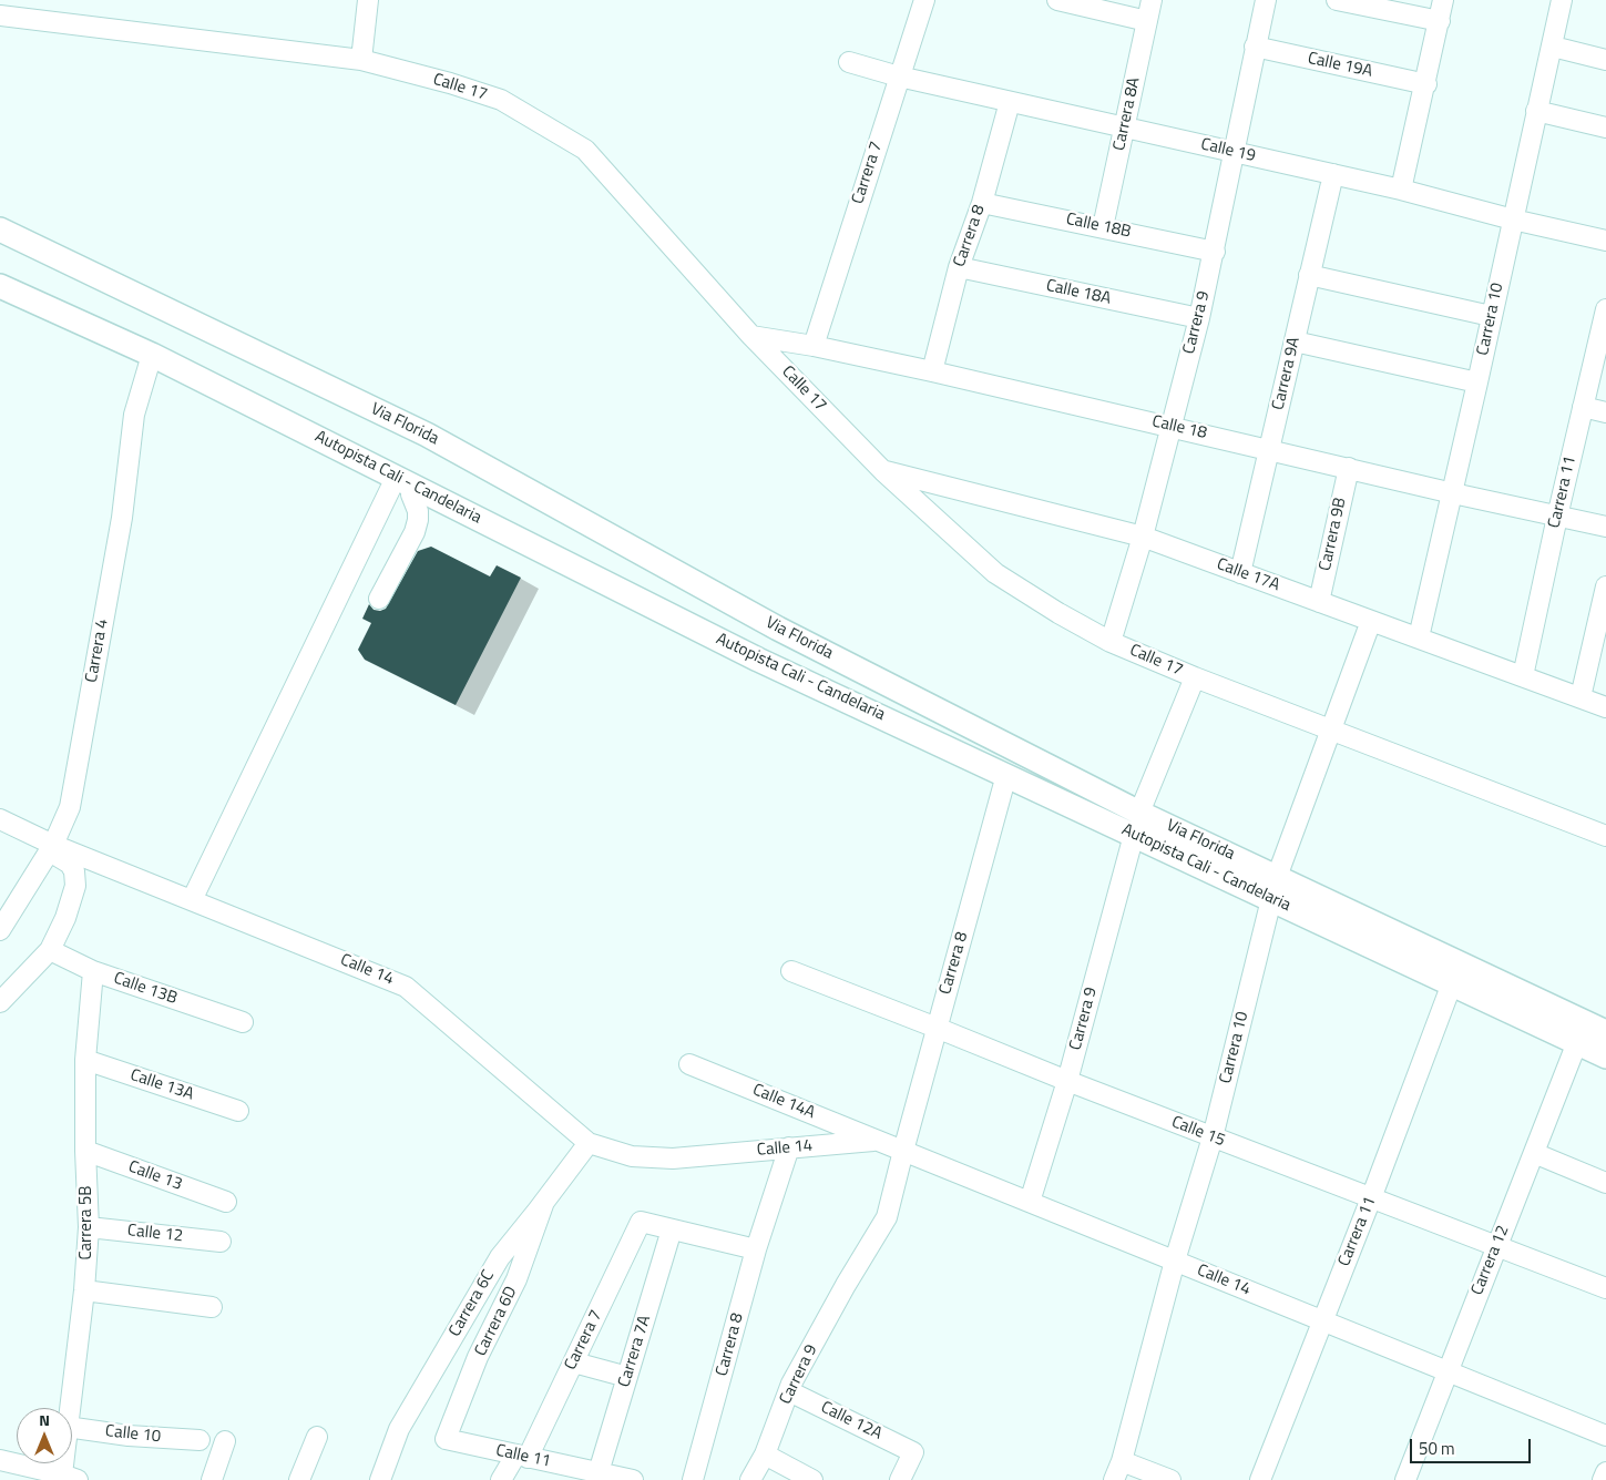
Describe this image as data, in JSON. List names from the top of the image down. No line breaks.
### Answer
{"streets":{"main road":["Via Florida","Autopista Cali - Candelaria"],"street":["Calle 19A","Calle 17","Carrera 8A","Calle 19","Carrera 7","Calle 18B","Carrera 8","Calle 18A","Carrera 10","Carrera 9","Carrera 9A","Calle 18","Carrera 11","Carrera 9B","Calle 17A","Carrera 4","Calle 14","Calle 13B","Calle 13A","Calle 14A","Calle 15","Calle 13","Carrera 5B","Calle 12","Carrera 12","Carrera 6C","Carrera 6D","Carrera 7A","Calle 12A","Calle 10","Calle 11"]},"crossings":[["Calle 19A","Carrera 9"],["Calle 17","Carrera 10"],["Calle 17","Carrera 9"],["Calle 17","Calle 18"],["Calle 17","Calle 17A"],["Carrera 8A","Calle 19"],["Carrera 8A","Calle 18B"],["Calle 19","Carrera 7"],["Calle 19","Carrera 8"],["Calle 19","Carrera 10"],["Calle 19","Carrera 9"],["Calle 19","Carrera 9A"],["Carrera 7","Calle 18"],["Carrera 7","Carrera 7A"],["Carrera 7","Calle 11"],["Calle 18B","Carrera 8"],["Calle 18B","Carrera 9"],["Carrera 8","Calle 18A"],["Carrera 8","Carrera 9"],["Carrera 8","Calle 18"],["Carrera 8","Autopista Cali - Candelaria"],["Carrera 8","Calle 14"],["Carrera 8","Calle 15"],["Calle 18A","Carrera 9"],["Carrera 10","Via Florida"],["Carrera 10","Calle 18"],["Carrera 10","Autopista Cali - Candelaria"],["Carrera 10","Calle 17A"],["Carrera 10","Calle 14"],["Carrera 10","Calle 15"],["Carrera 9","Calle 18"],["Carrera 9","Autopista Cali - Candelaria"],["Carrera 9","Calle 17A"],["Carrera 9","Calle 14"],["Carrera 9","Calle 15"],["Carrera 9","Calle 12A"],["Carrera 9A","Calle 18"],["Carrera 9A","Calle 17A"],["Via Florida","Autopista Cali - Candelaria"],["Calle 18","Carrera 11"],["Calle 18","Carrera 9B"],["Autopista Cali - Candelaria","Carrera 11"],["Autopista Cali - Candelaria","Carrera 4"],["Autopista Cali - Candelaria","Carrera 12"],["Carrera 11","Calle 17A"],["Carrera 11","Calle 14"],["Carrera 11","Calle 15"],["Carrera 9B","Calle 17A"],["Carrera 4","Calle 14"],["Calle 14","Calle 14A"],["Calle 14","Carrera 12"],["Calle 14","Carrera 6C"],["Calle 13B","Carrera 5B"],["Calle 13A","Carrera 5B"],["Calle 15","Carrera 12"],["Calle 13","Carrera 5B"],["Carrera 5B","Calle 12"],["Carrera 6C","Carrera 6D"],["Carrera 6D","Calle 11"],["Carrera 7A","Calle 11"]],"scale_bar":"50 m","north":"top"}
